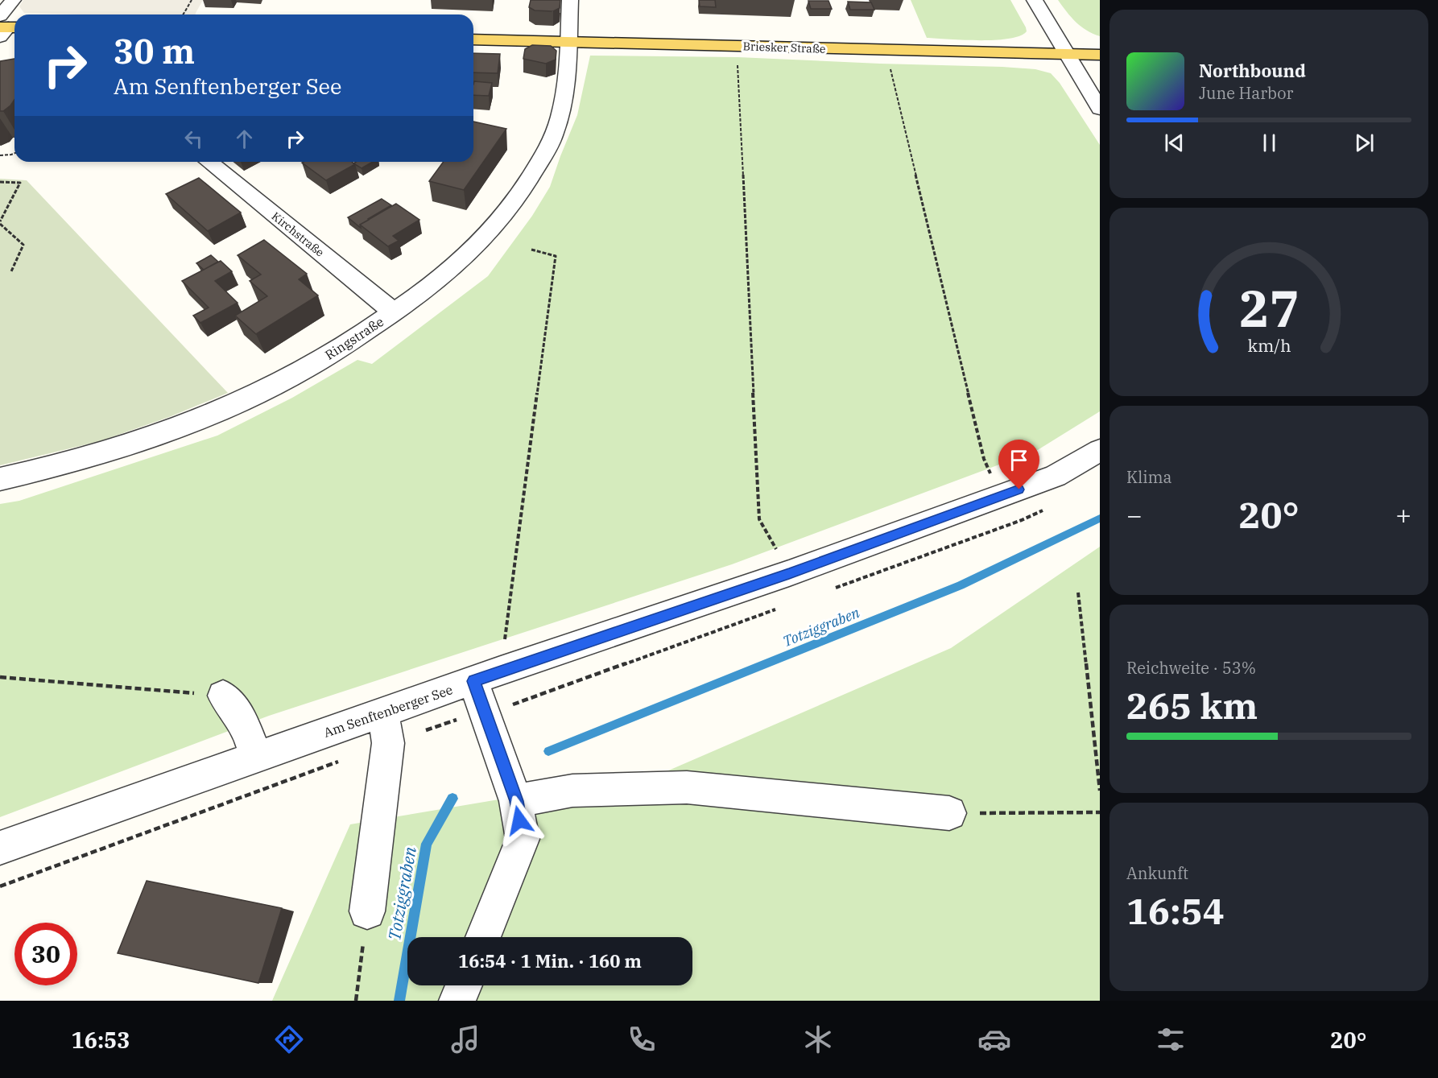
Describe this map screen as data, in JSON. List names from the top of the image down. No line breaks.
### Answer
{"streets":{"main road":["Briesker Straße"],"street":["Kirchstraße","Ringstraße","Am Senftenberger See"]},"crossings":[["Briesker Straße","Ringstraße"],["Kirchstraße","Ringstraße"]],"water":["Totziggraben"],"page":{"turn":["30 m","Am Senftenberger See"],"song":["Northbound","June Harbor"],"tile":["Klima",["Reichweite · 53%","265 km"],["Ankunft","16:54"]],"heat":["−","20°","+"],"limit":"30","trip":"16:54 · 1 Min. · 160 m","tabs":["16:53","20°"],"gauge":["27","km/h"]}}
